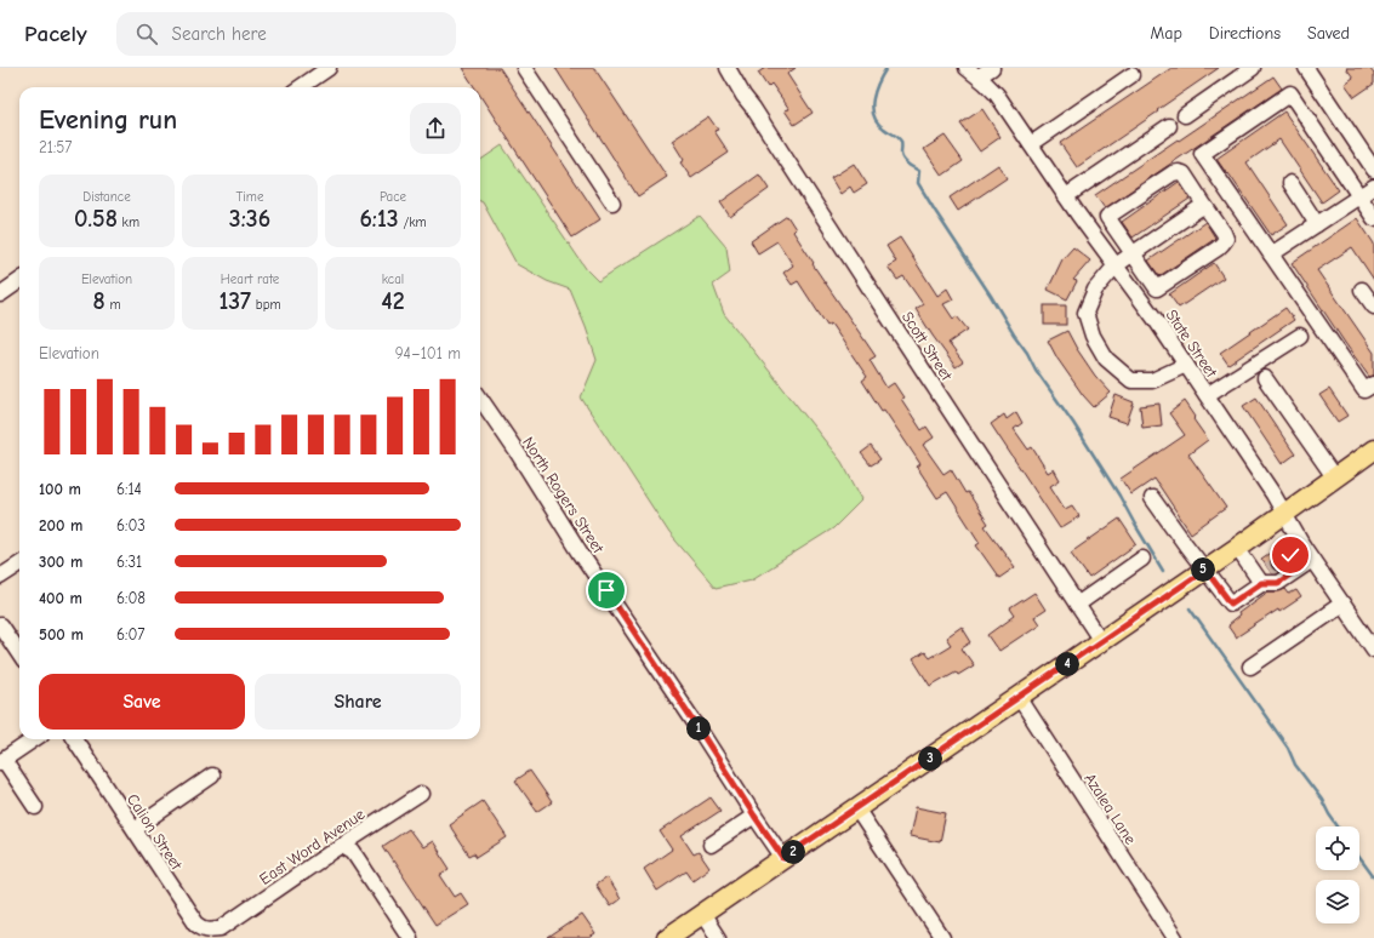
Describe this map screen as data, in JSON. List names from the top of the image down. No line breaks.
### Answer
{"streets":{"street":["State Street","Scott Street","North Rogers Street","Azalea Lane","Calion Street","East Word Avenue"]},"crossings":[["Calion Street","East Word Avenue"]],"page":{"header":"Pacely","search":"Search here","nav":["Map","Directions","Saved"],"heading":["Evening run","21:57"],"stats":[["Distance","0.58 km"],["Time","3:36"],["Pace","6:13 /km"],["Elevation","8 m"],["Heart rate","137 bpm"],["kcal","42"]],"chart":["Elevation","94–101 m"],"list":[{"name":"100 m","note":"6:14"},{"name":"200 m","note":"6:03"},{"name":"300 m","note":"6:31"},{"name":"400 m","note":"6:08"},{"name":"500 m","note":"6:07"}],"pins":["5","4","1","3","2"],"buttons":["Save","Share"]}}
